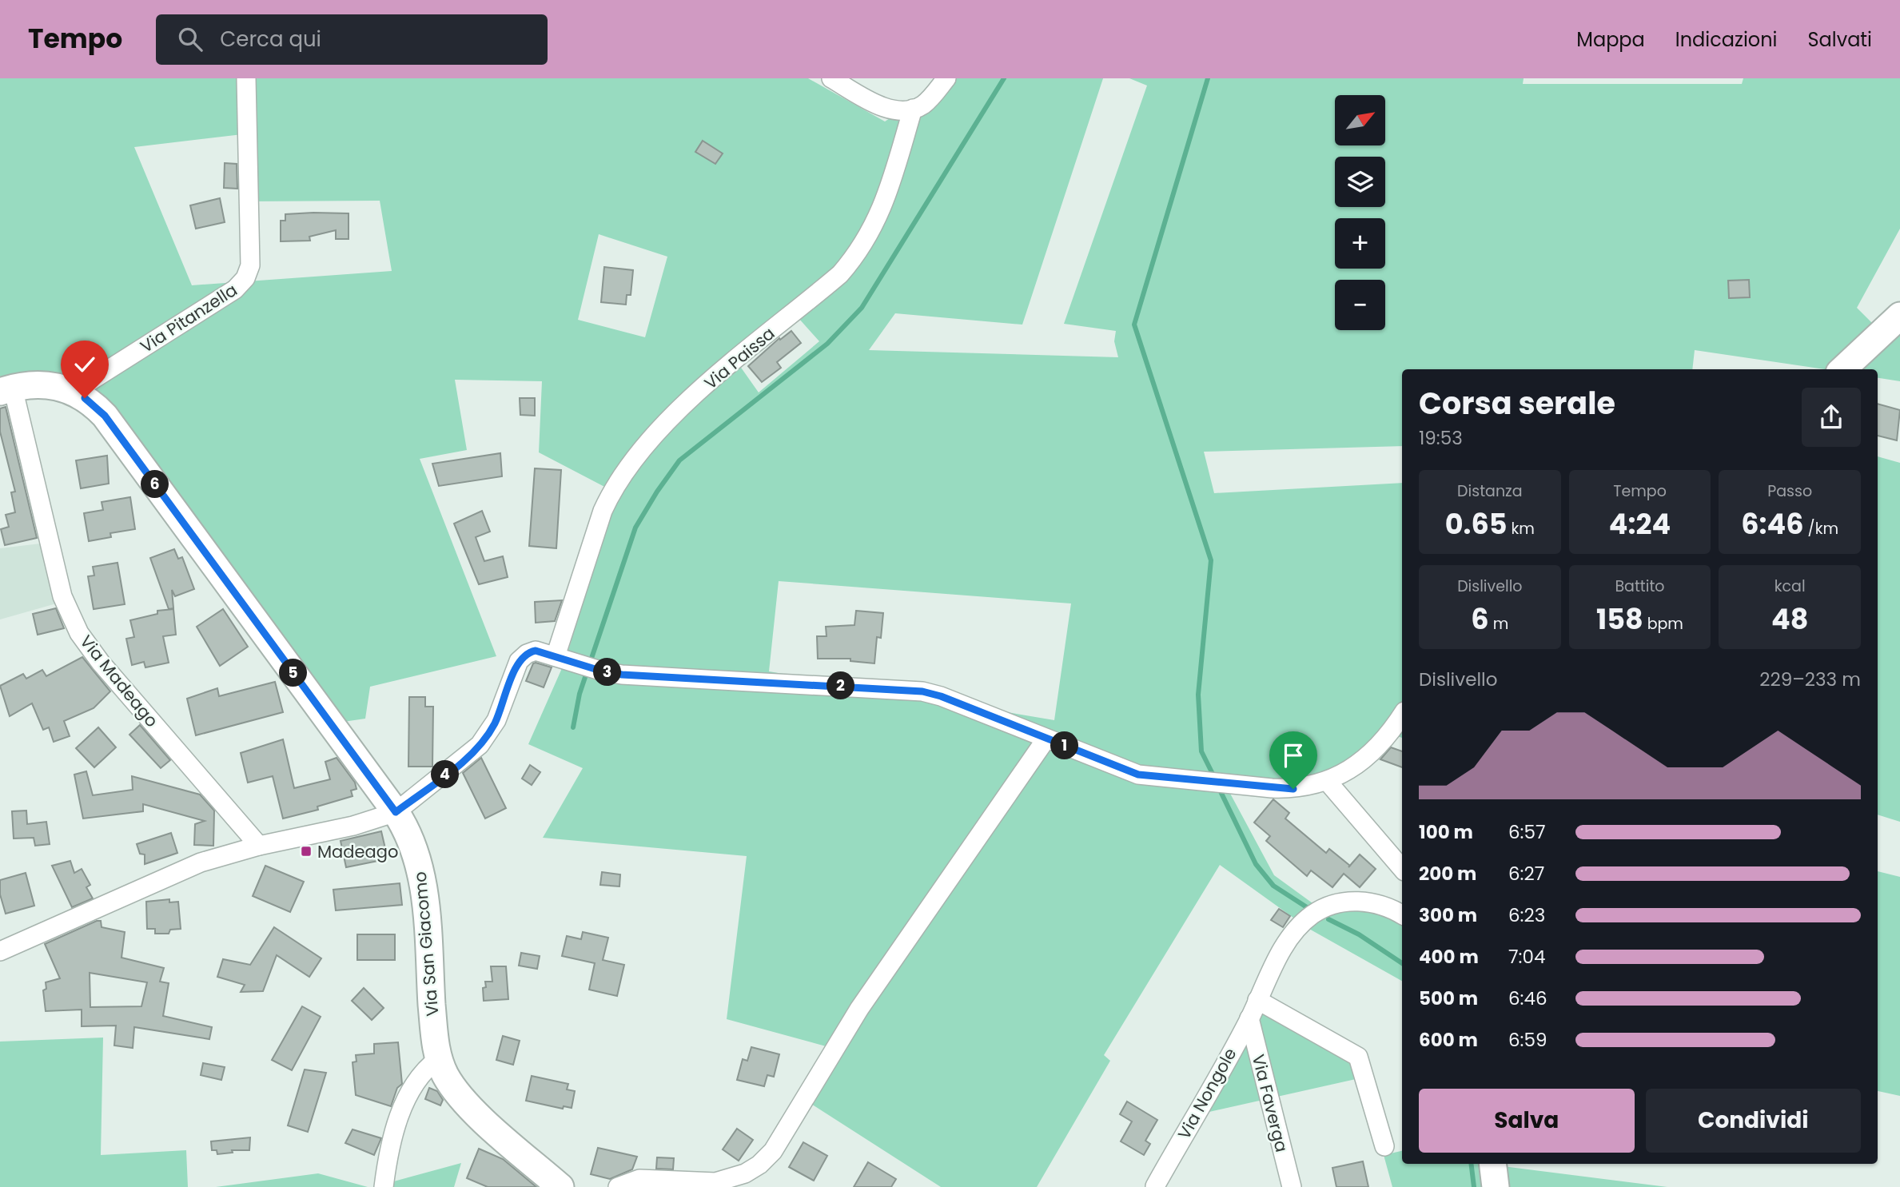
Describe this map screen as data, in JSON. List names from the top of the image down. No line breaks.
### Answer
{"streets":{"street":["Via Pitanzella","Via Paissa","Via Madeago","Via San Giacomo","Via Nongole","Via Faverga"]},"crossings":[["Via Pitanzella","Via San Giacomo"],["Via Nongole","Via Faverga"]],"places":{"transit":["Madeago"]},"north":"top right","page":{"header":"Tempo","search":"Cerca qui","nav":["Mappa","Indicazioni","Salvati"],"map_buttons":["+","−"],"heading":["Corsa serale","19:53"],"stats":[["Distanza","0.65 km"],["Tempo","4:24"],["Passo","6:46 /km"],["Dislivello","6 m"],["Battito","158 bpm"],["kcal","48"]],"pins":["6","3","5","2","1","4"],"chart":["Dislivello","229–233 m"],"list":[{"name":"100 m","note":"6:57"},{"name":"200 m","note":"6:27"},{"name":"300 m","note":"6:23"},{"name":"400 m","note":"7:04"},{"name":"500 m","note":"6:46"},{"name":"600 m","note":"6:59"}],"buttons":["Salva","Condividi"]}}
